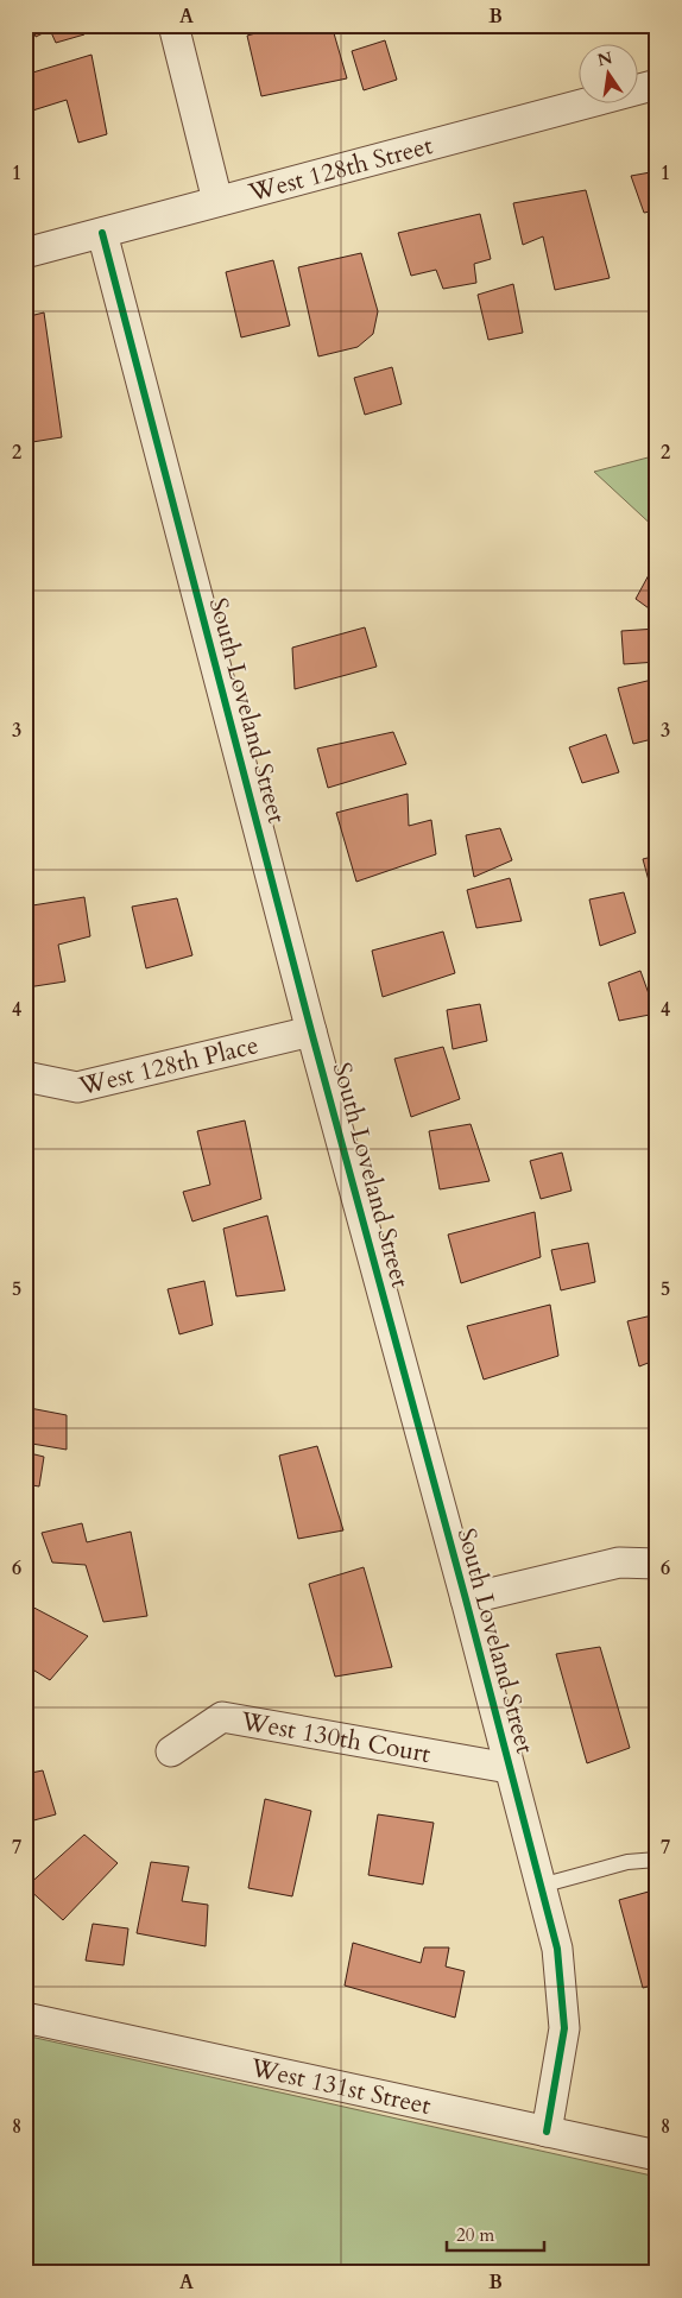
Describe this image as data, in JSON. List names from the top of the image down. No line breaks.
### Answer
{"streets":{"street":["West 128th Street","South Loveland Street","West 128th Place","West 130th Court","West 131st Street"]},"crossings":[["West 128th Street","South Loveland Street"],["South Loveland Street","West 128th Place"],["South Loveland Street","West 130th Court"],["South Loveland Street","West 131st Street"]],"scale_bar":"20 m","north":"top","grid":{"columns":["A","B"],"rows":["1","2","3","4","5","6","7","8"]}}
